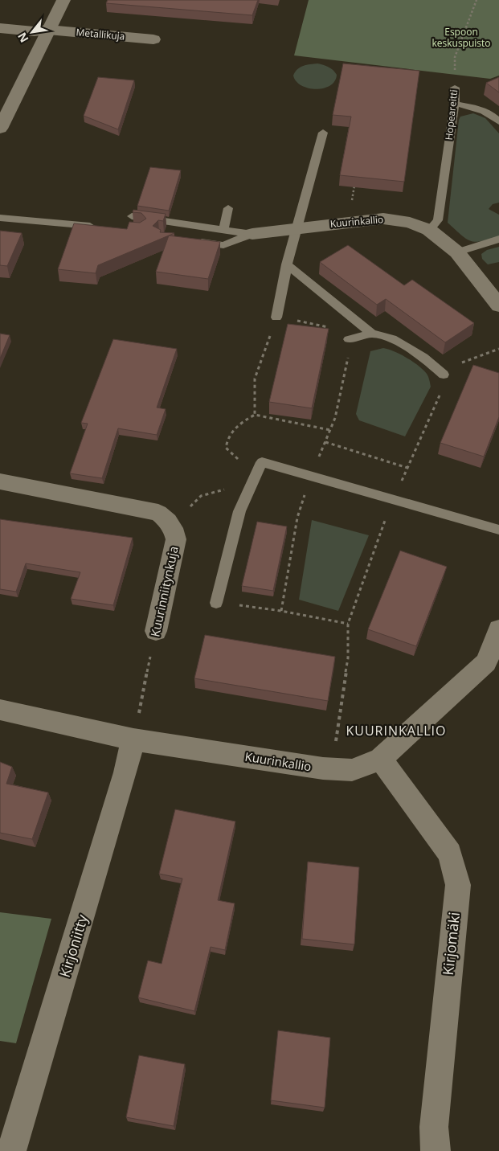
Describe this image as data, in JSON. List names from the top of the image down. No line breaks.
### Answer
{"streets":{"street":["Metallikuja","Kuurinkallio","Kuurinniitynkuja","Kirjomäki","Kirjoniitty"],"lane":["Hopeareitti"]},"crossings":[["Hopeareitti","Kuurinkallio"],["Kuurinkallio","Kuurinniitynkuja"],["Kuurinkallio","Kirjomäki"],["Kuurinkallio","Kirjoniitty"],["Kuurinniitynkuja","Kirjoniitty"]],"districts":["KUURINKALLIO"],"parks":["Espoon keskuspuisto"],"north":"bottom left"}
